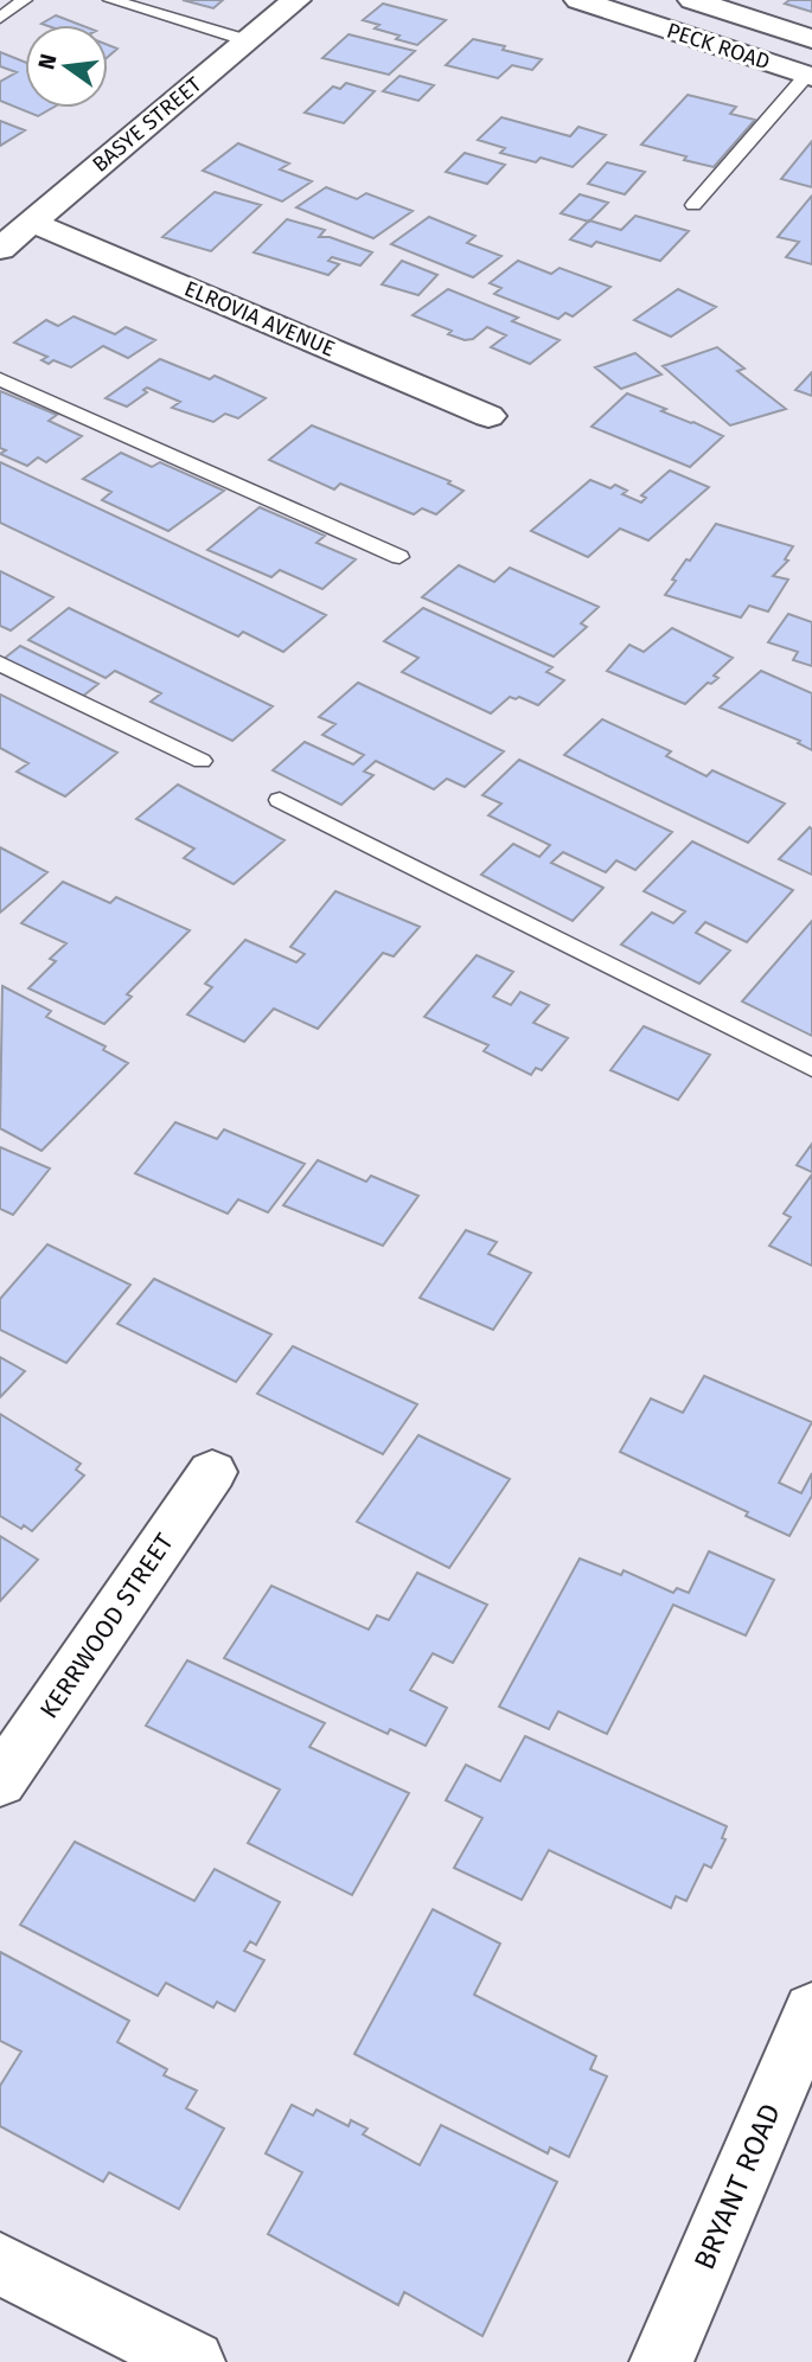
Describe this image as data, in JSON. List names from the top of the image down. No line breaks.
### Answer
{"streets":{"street":["PECK ROAD","BASYE STREET","ELROVIA AVENUE","KERRWOOD STREET","BRYANT ROAD"]},"crossings":[["BASYE STREET","ELROVIA AVENUE"]],"north":"left"}
